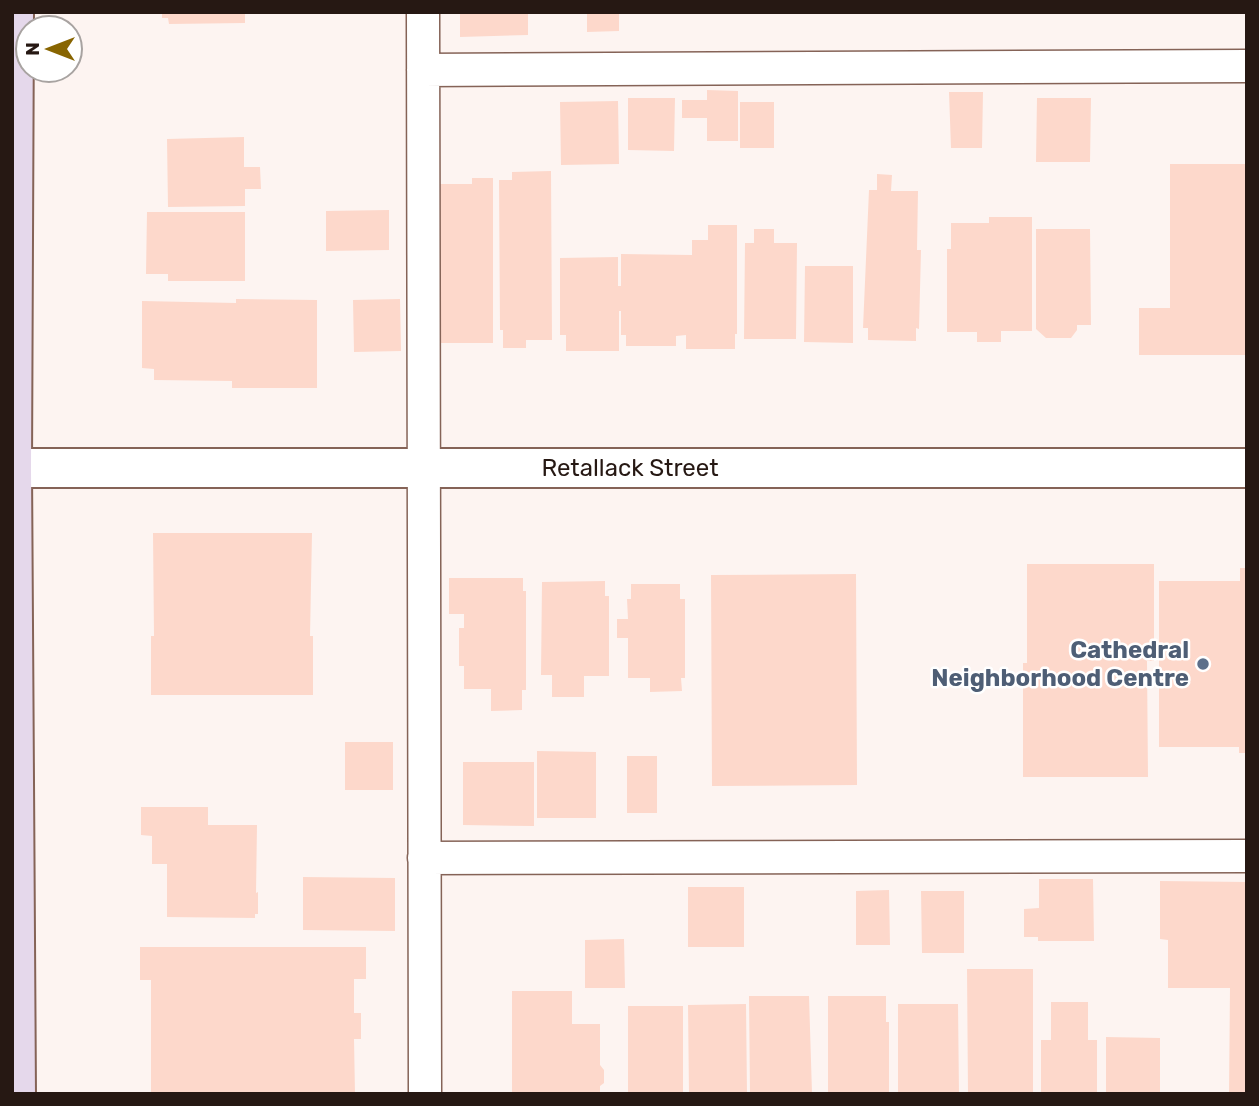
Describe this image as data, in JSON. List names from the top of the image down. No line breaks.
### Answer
{"streets":{"street":["Retallack Street"]},"places":["Cathedral Neighborhood Centre"],"north":"left"}
